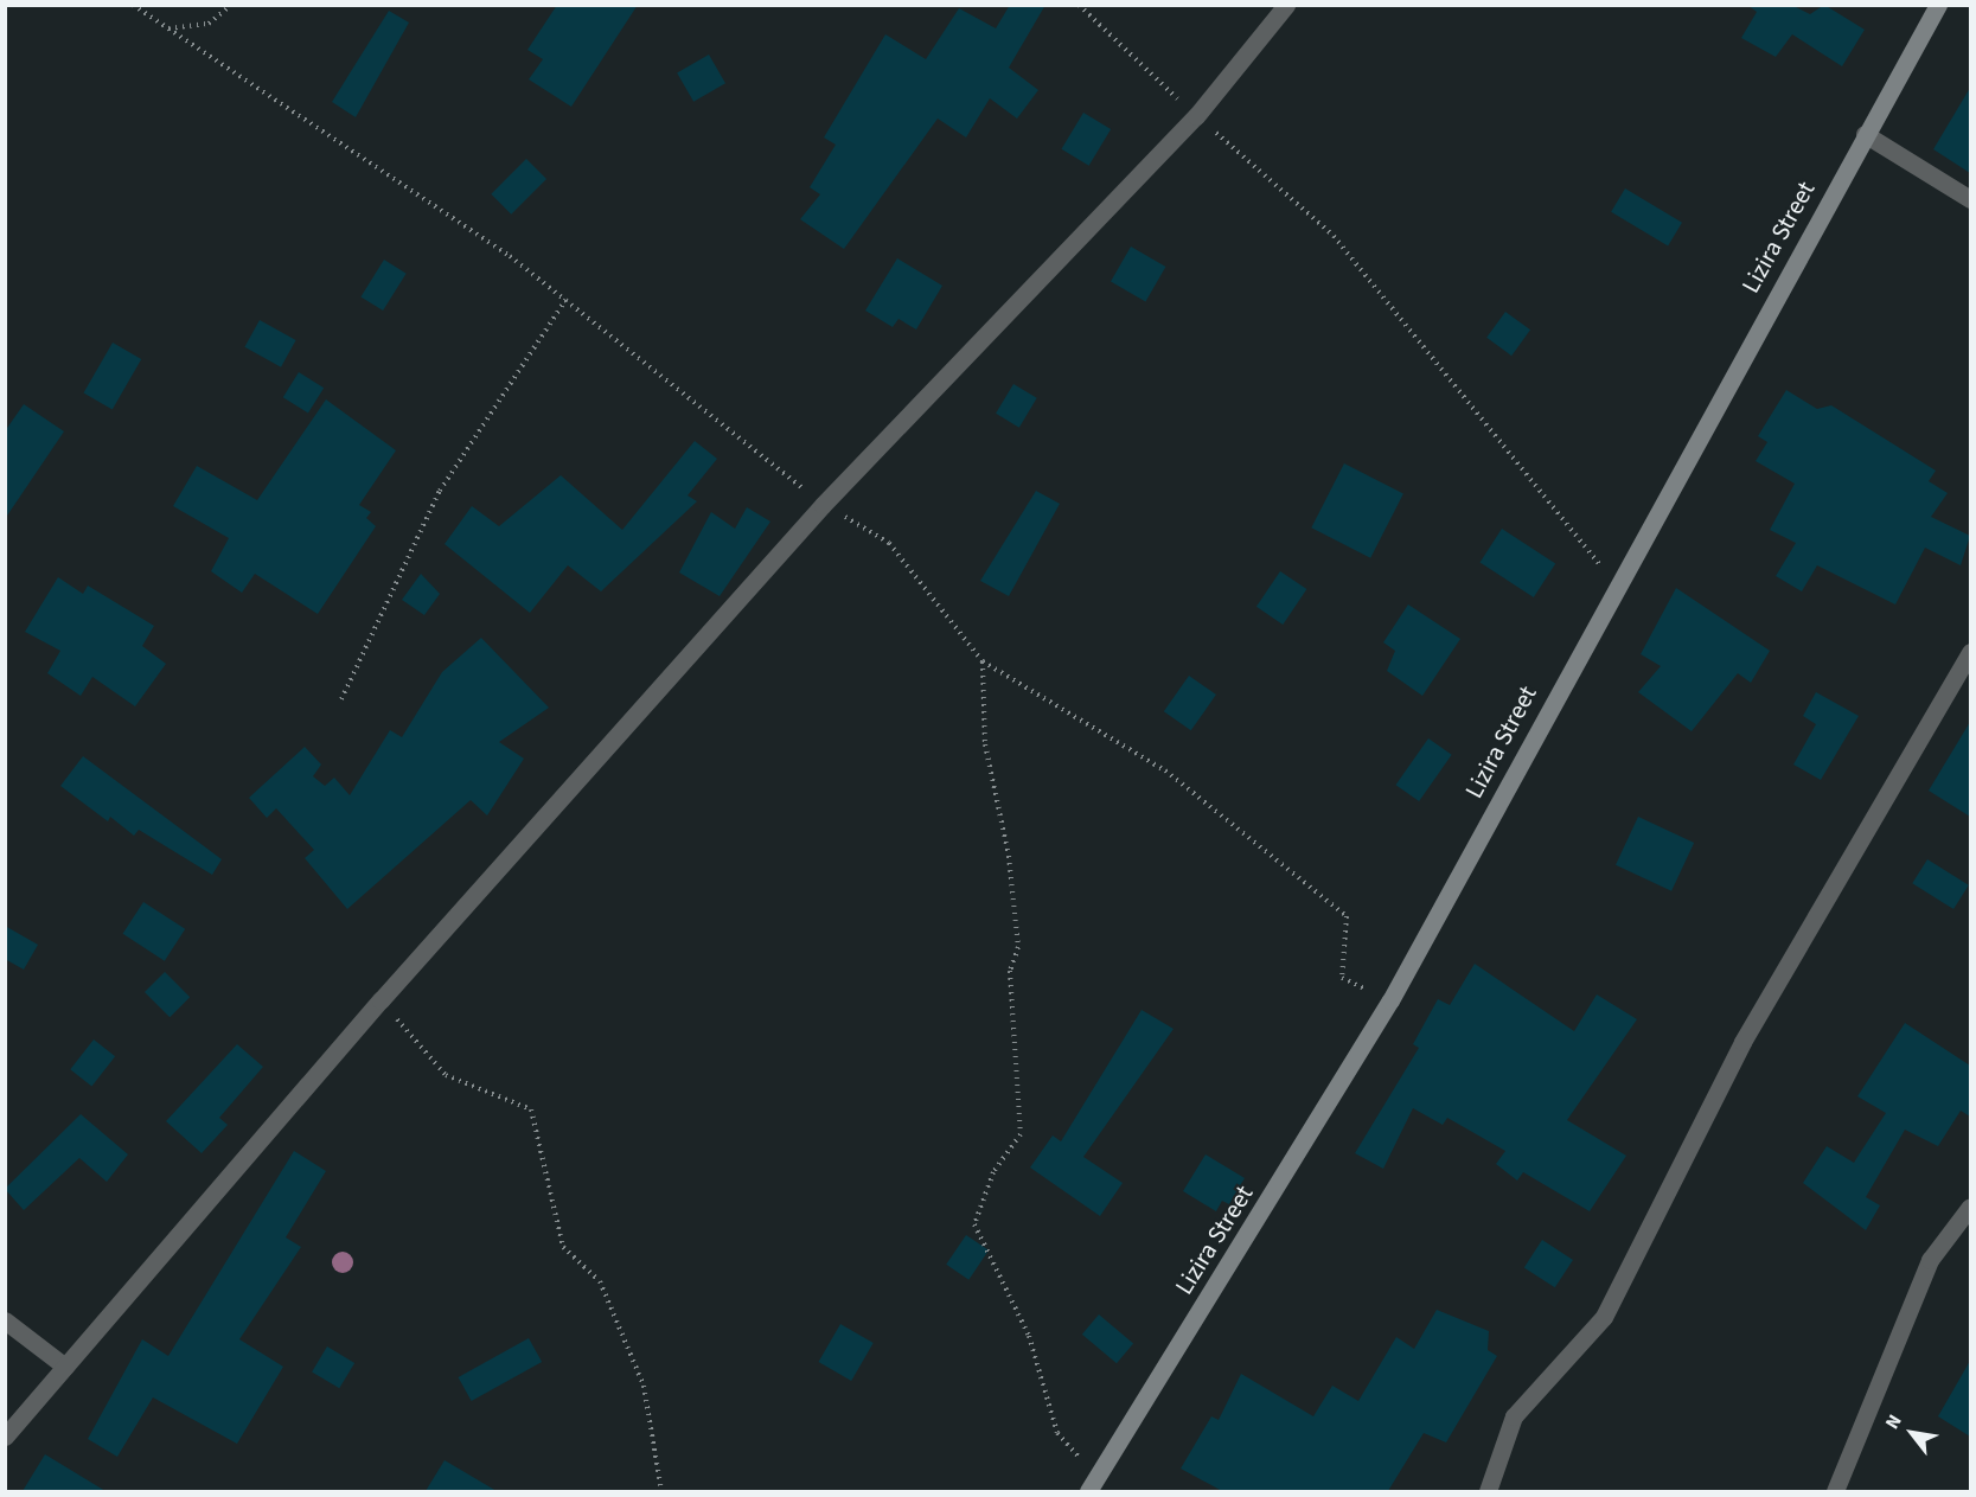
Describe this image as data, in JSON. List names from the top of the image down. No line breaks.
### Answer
{"streets":{"street":["Lizira Street"]},"north":"top left"}
